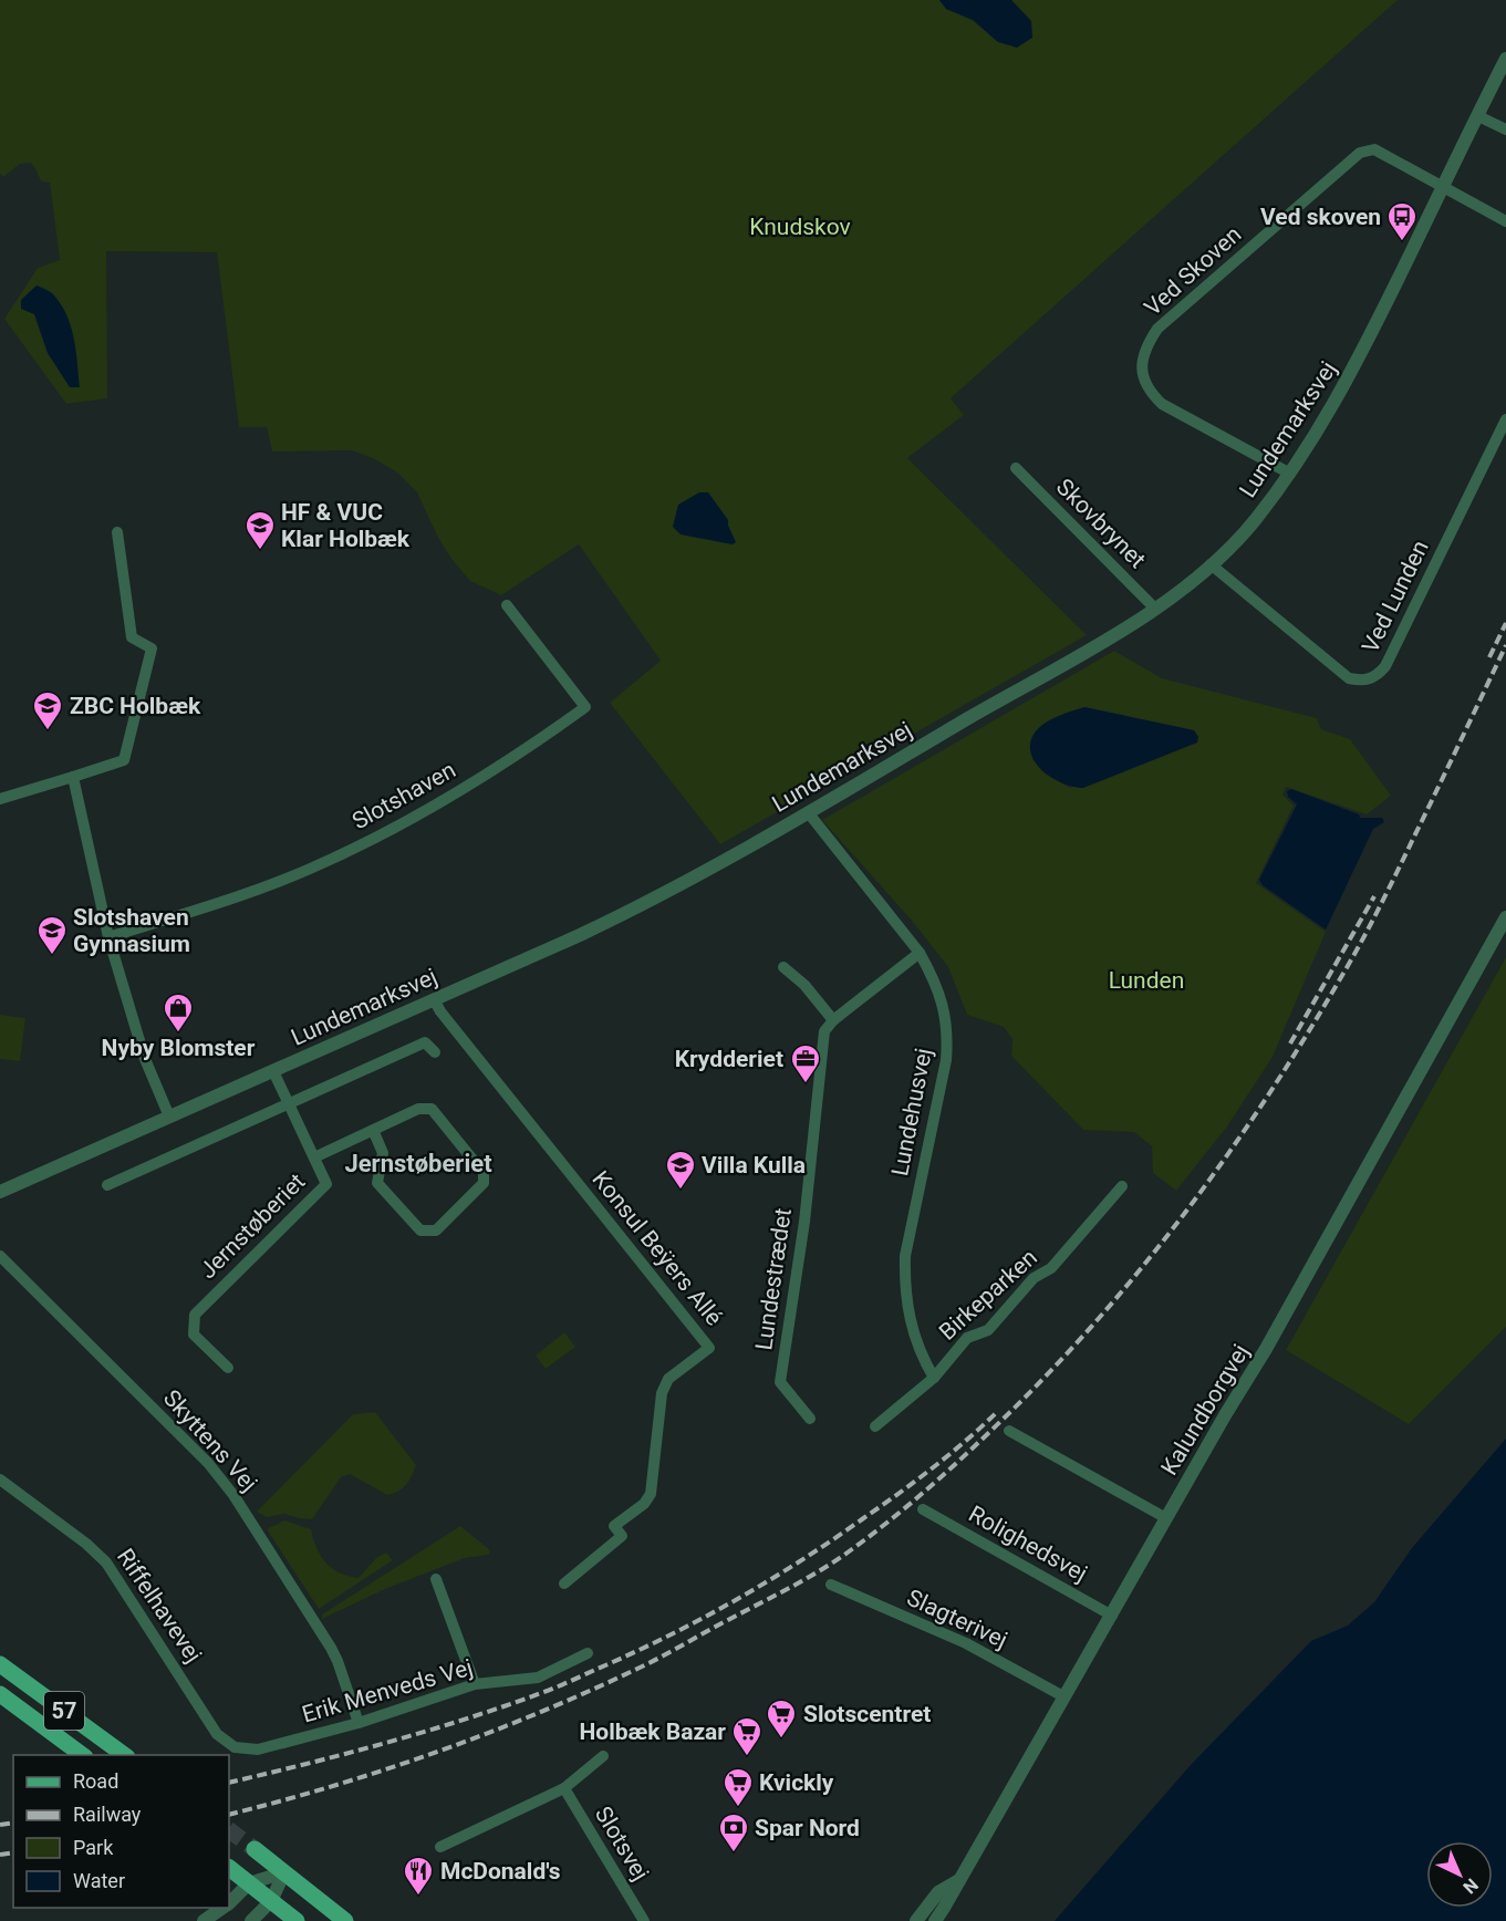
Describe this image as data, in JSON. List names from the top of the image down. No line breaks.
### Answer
{"streets":{"main road":["57"],"street":["Ved Skoven","Lundemarksvej","Skovbrynet","Ved Lunden","Slotshaven","Lundehusvej","Jernstøberiet","Konsul Beÿers Allé","Lundestrædet","Birkeparken","Kalundborgvej","Skyttens Vej","Rolighedsvej","Riffelhavevej","Slagterivej","Erik Menveds Vej","Slotsvej"]},"crossings":[["Ved Skoven","Lundemarksvej"],["Lundemarksvej","Skovbrynet"],["Lundemarksvej","Ved Lunden"],["Lundemarksvej","Lundehusvej"],["Lundemarksvej","Jernstøberiet"],["Lundemarksvej","Konsul Beÿers Allé"],["Lundehusvej","Birkeparken"],["Kalundborgvej","Rolighedsvej"],["Kalundborgvej","Slagterivej"],["Skyttens Vej","Erik Menveds Vej"],["Riffelhavevej","Erik Menveds Vej"]],"districts":["Jernstøberiet"],"parks":["Knudskov","Lunden"],"places":{"bus stop":["Ved skoven"],"school or university":["HF & VUC Klar Holbæk","ZBC Holbæk","Slotshaven Gynnasium","Villa Kulla"],"shop":["Nyby Blomster"],"office":["Krydderiet"],"supermarket":["Slotscentret","Holbæk Bazar","Kvickly"],"bank":["Spar Nord"],"restaurant":["McDonald's"]},"legend":["Road","Railway","Park","Water"],"north":"bottom right"}
